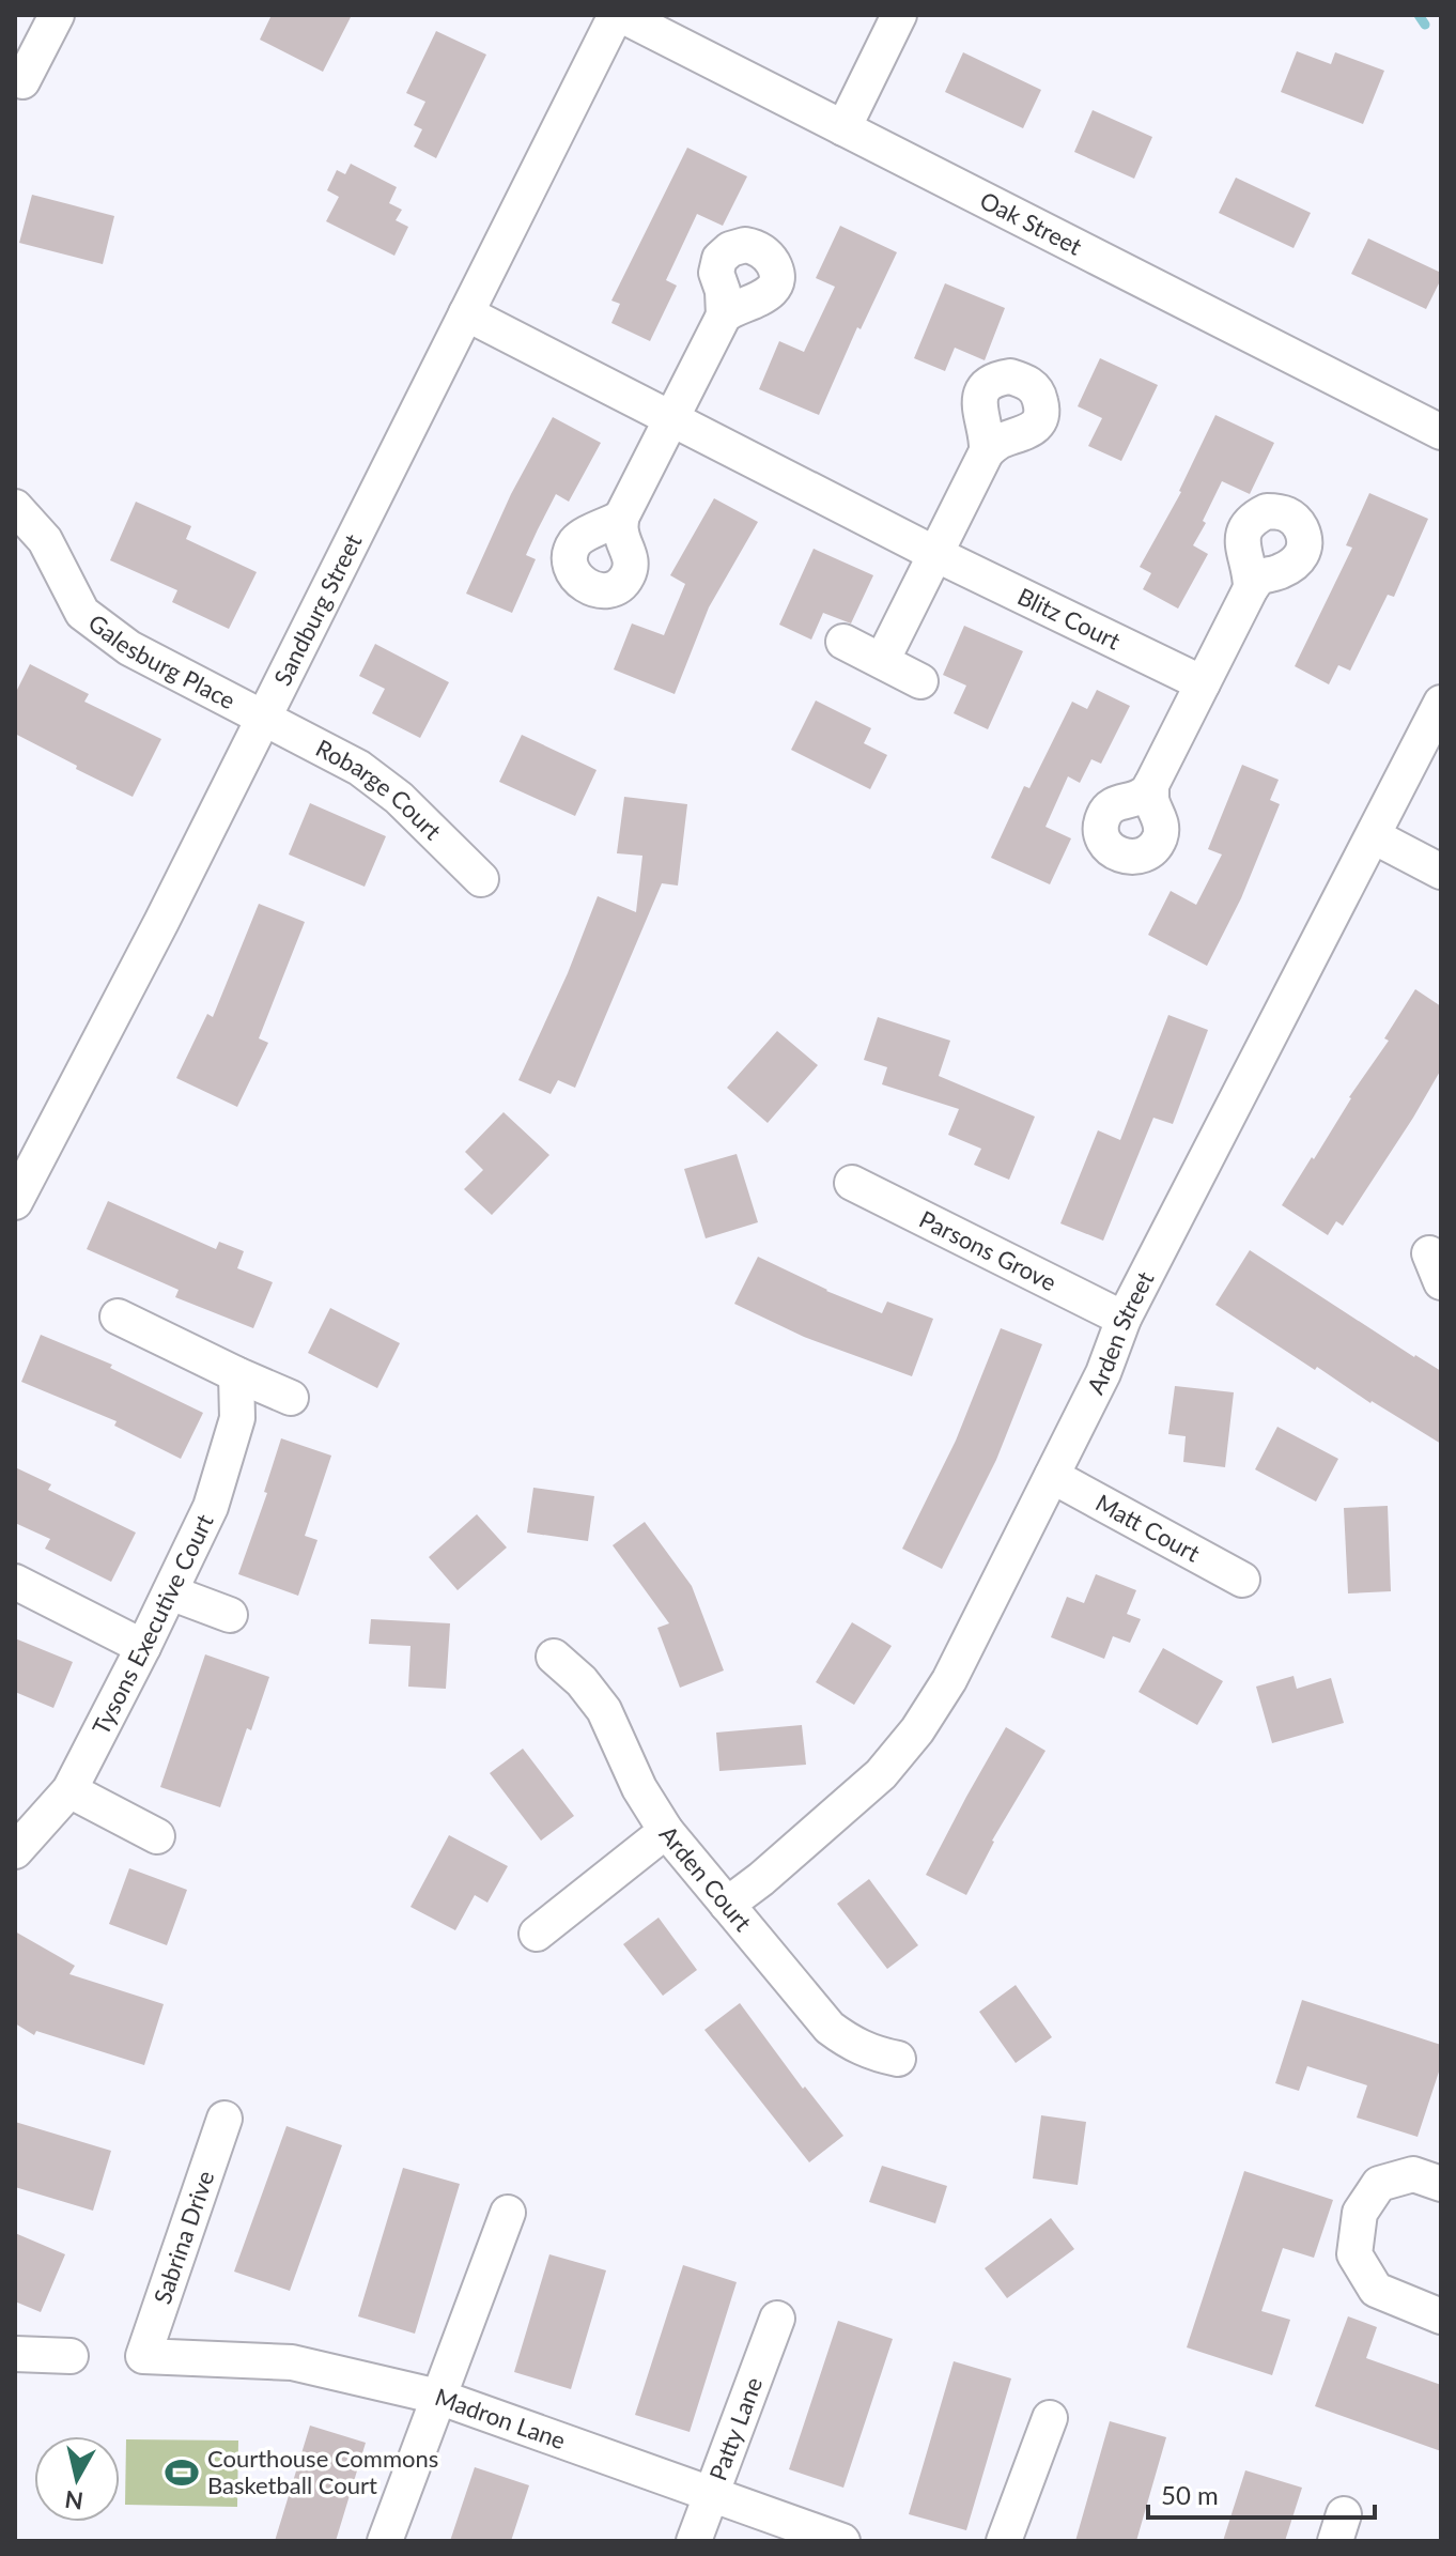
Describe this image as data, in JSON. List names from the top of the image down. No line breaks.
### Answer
{"streets":{"street":["Oak Street","Sandburg Street","Blitz Court","Galesburg Place","Robarge Court","Parsons Grove","Arden Street","Matt Court","Tysons Executive Court","Arden Court","Sabrina Drive","Madron Lane","Patty Lane"]},"crossings":[["Oak Street","Sandburg Street"],["Sandburg Street","Blitz Court"],["Sandburg Street","Galesburg Place"],["Sandburg Street","Robarge Court"],["Galesburg Place","Robarge Court"],["Parsons Grove","Arden Street"],["Arden Street","Matt Court"],["Arden Street","Arden Court"],["Sabrina Drive","Madron Lane"],["Madron Lane","Patty Lane"]],"places":{"sports":["Courthouse Commons Basketball Court"]},"scale_bar":"50 m","north":"bottom"}
